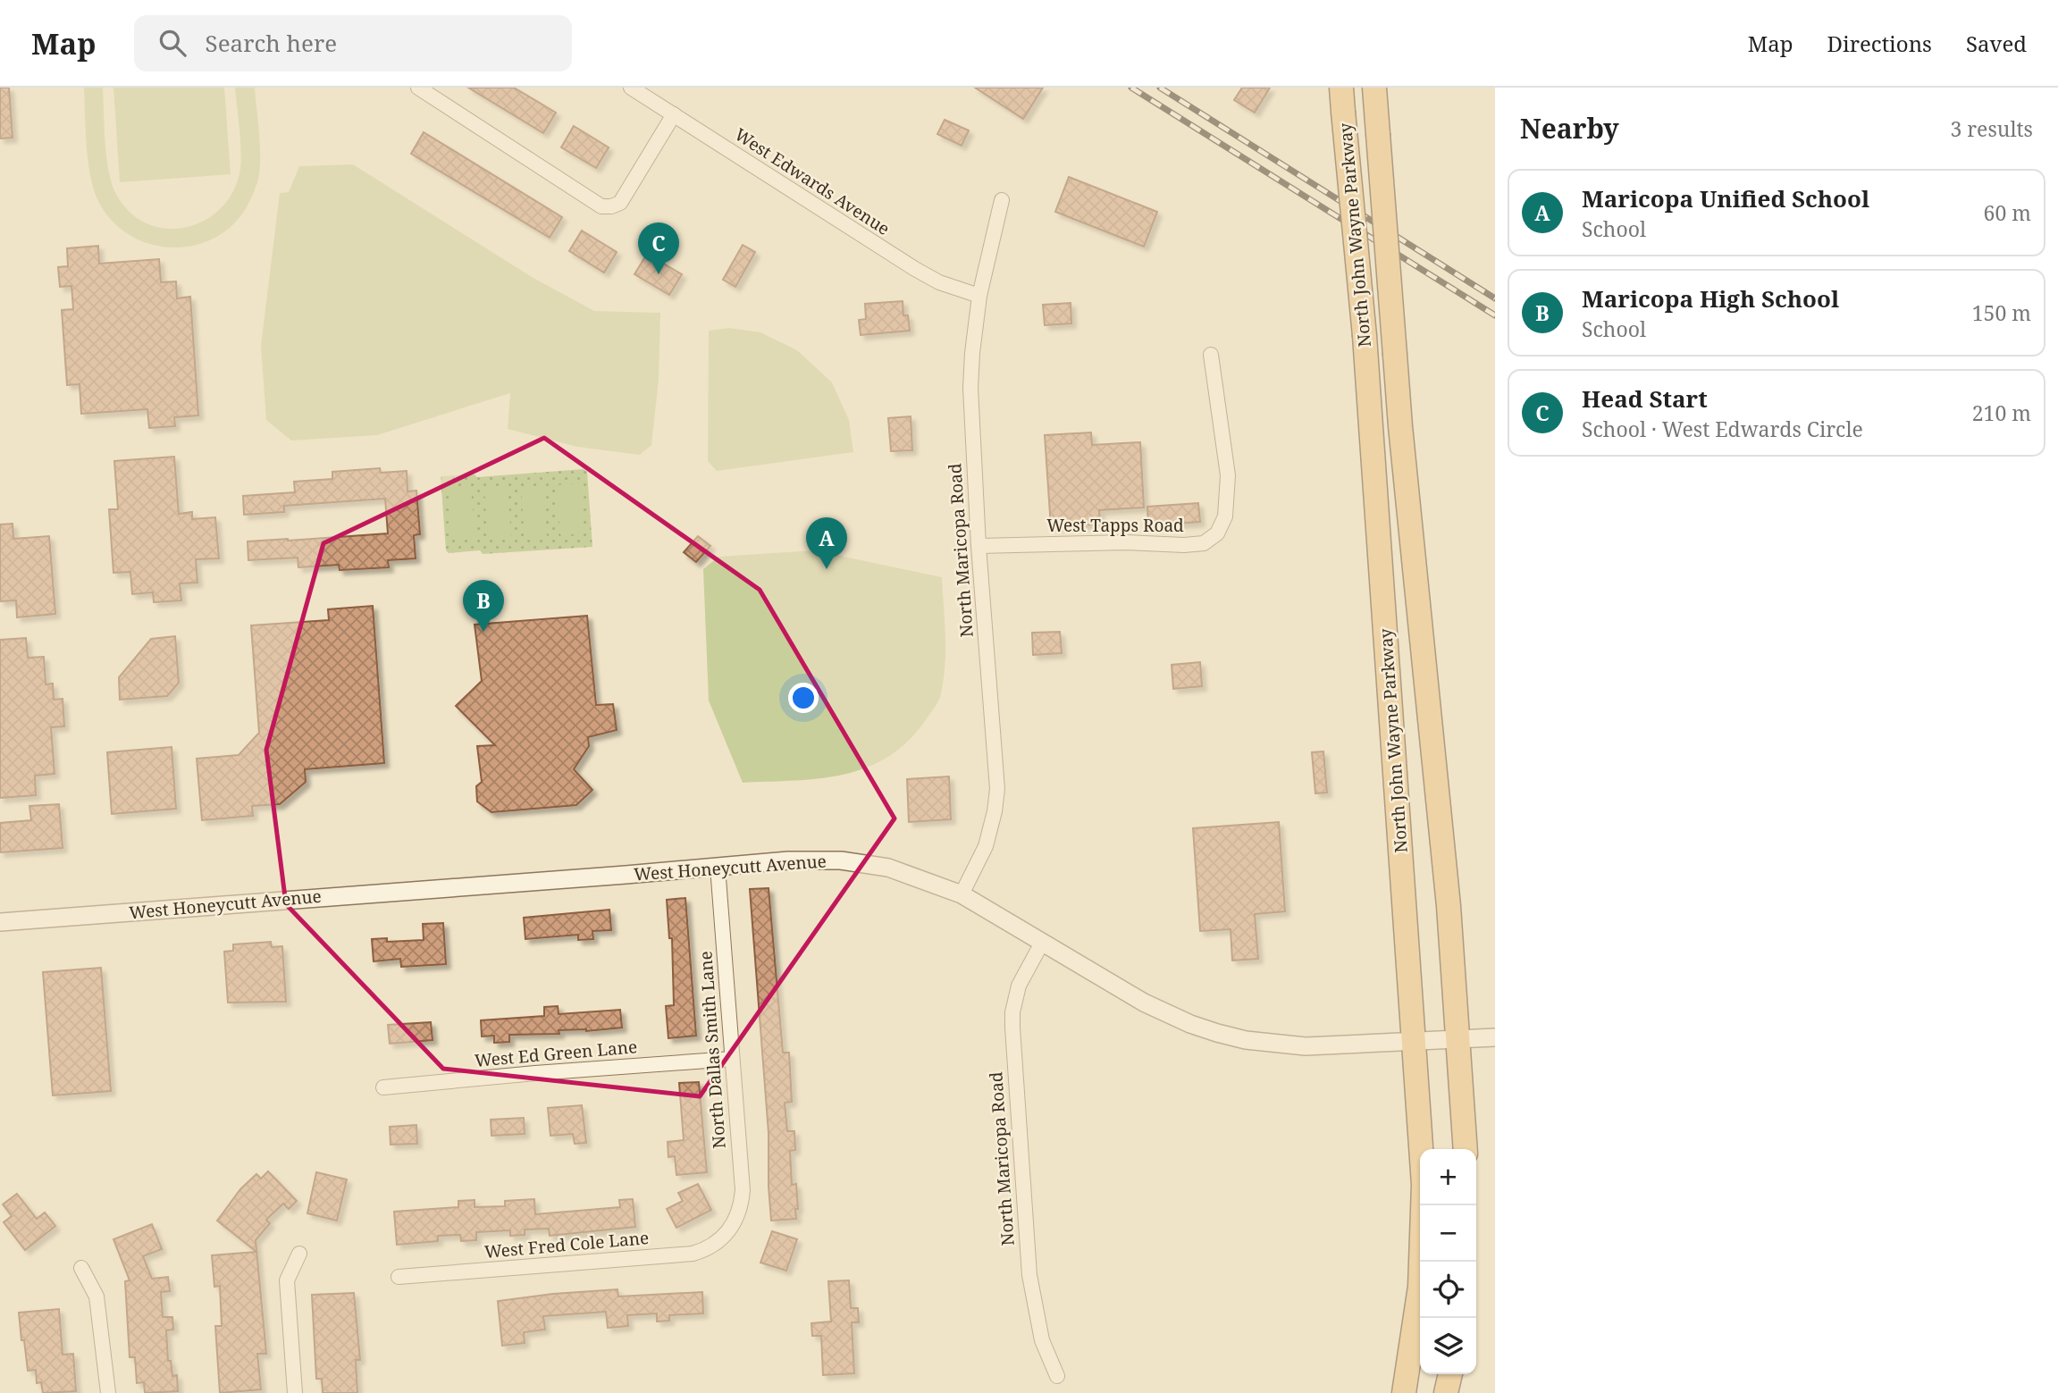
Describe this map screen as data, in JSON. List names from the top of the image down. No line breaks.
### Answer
{"streets":{"highway":["North John Wayne Parkway"],"street":["West Edwards Avenue","West Tapps Road","North Maricopa Road","West Honeycutt Avenue","North Dallas Smith Lane","West Ed Green Lane","West Fred Cole Lane"]},"crossings":[["West Edwards Avenue","North Maricopa Road"],["North John Wayne Parkway","West Honeycutt Avenue"],["West Tapps Road","North Maricopa Road"],["North Maricopa Road","West Honeycutt Avenue"],["West Honeycutt Avenue","North Dallas Smith Lane"],["North Dallas Smith Lane","West Ed Green Lane"],["North Dallas Smith Lane","West Fred Cole Lane"]],"page":{"header":"Map","search":"Search here","nav":["Map","Directions","Saved"],"heading":["Nearby","3 results"],"list":[{"mark":"A","name":"Maricopa Unified School","note":"School","value":"60 m"},{"mark":"B","name":"Maricopa High School","note":"School","value":"150 m"},{"mark":"C","name":"Head Start","note":"School · West Edwards Circle","value":"210 m"}],"pins":["C","A","B"],"map_buttons":["+","−"]}}
